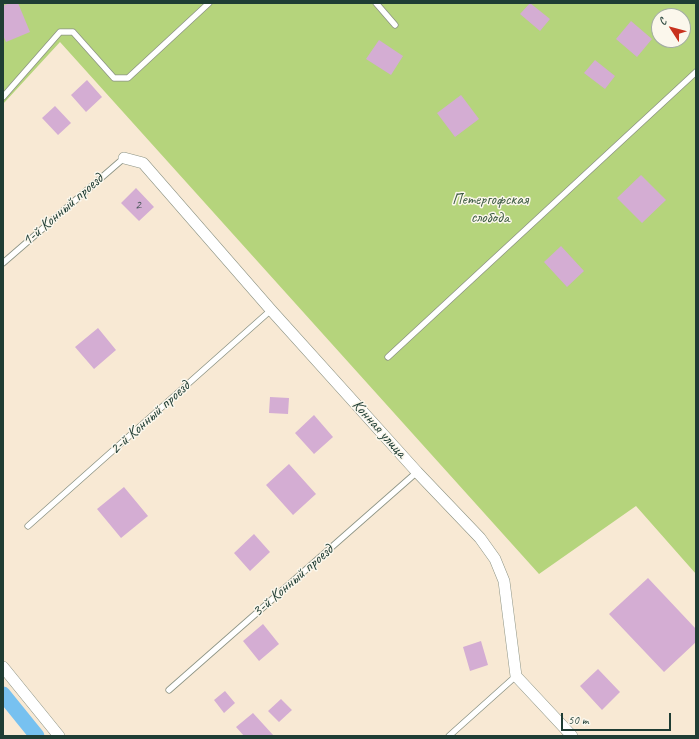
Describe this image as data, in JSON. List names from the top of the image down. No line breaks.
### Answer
{"streets":{"street":["Конная улица"],"lane":["1-й Конный проезд","2-й Конный проезд","3-й Конный проезд"]},"crossings":[["1-й Конный проезд","Конная улица"],["2-й Конный проезд","Конная улица"],["Конная улица","3-й Конный проезд"]],"parks":["Петергофская слобода"],"house_numbers":["2"],"scale_bar":"50 m","north":"top left"}
